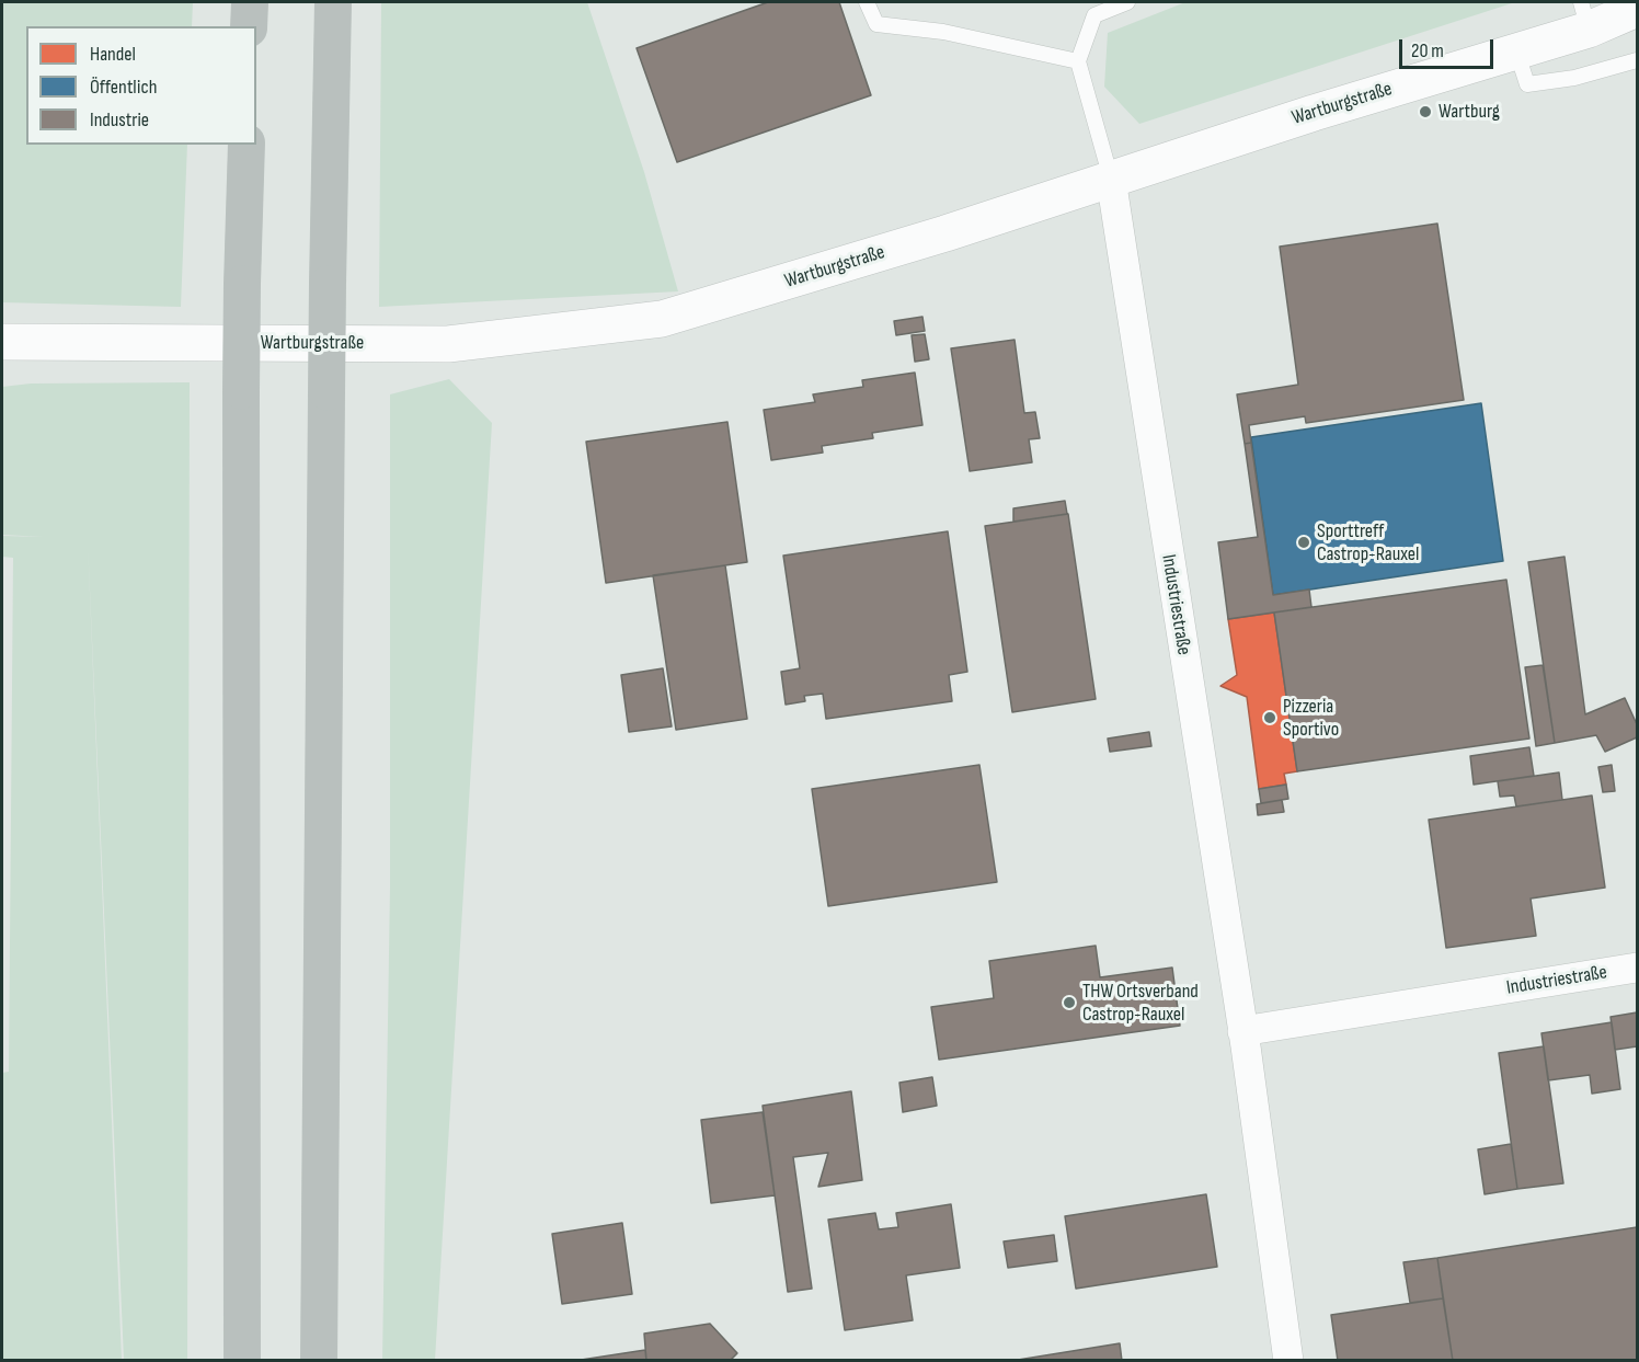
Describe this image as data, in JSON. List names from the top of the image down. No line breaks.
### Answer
{"streets":{"main road":["Wartburgstraße"],"street":["Industriestraße"]},"crossings":[["Wartburgstraße","Industriestraße"]],"places":["Wartburg","Sporttreff Castrop-Rauxel","Pizzeria Sportivo","THW Ortsverband Castrop-Rauxel"],"legend":["Handel","Öffentlich","Industrie"],"scale_bar":"20 m"}
